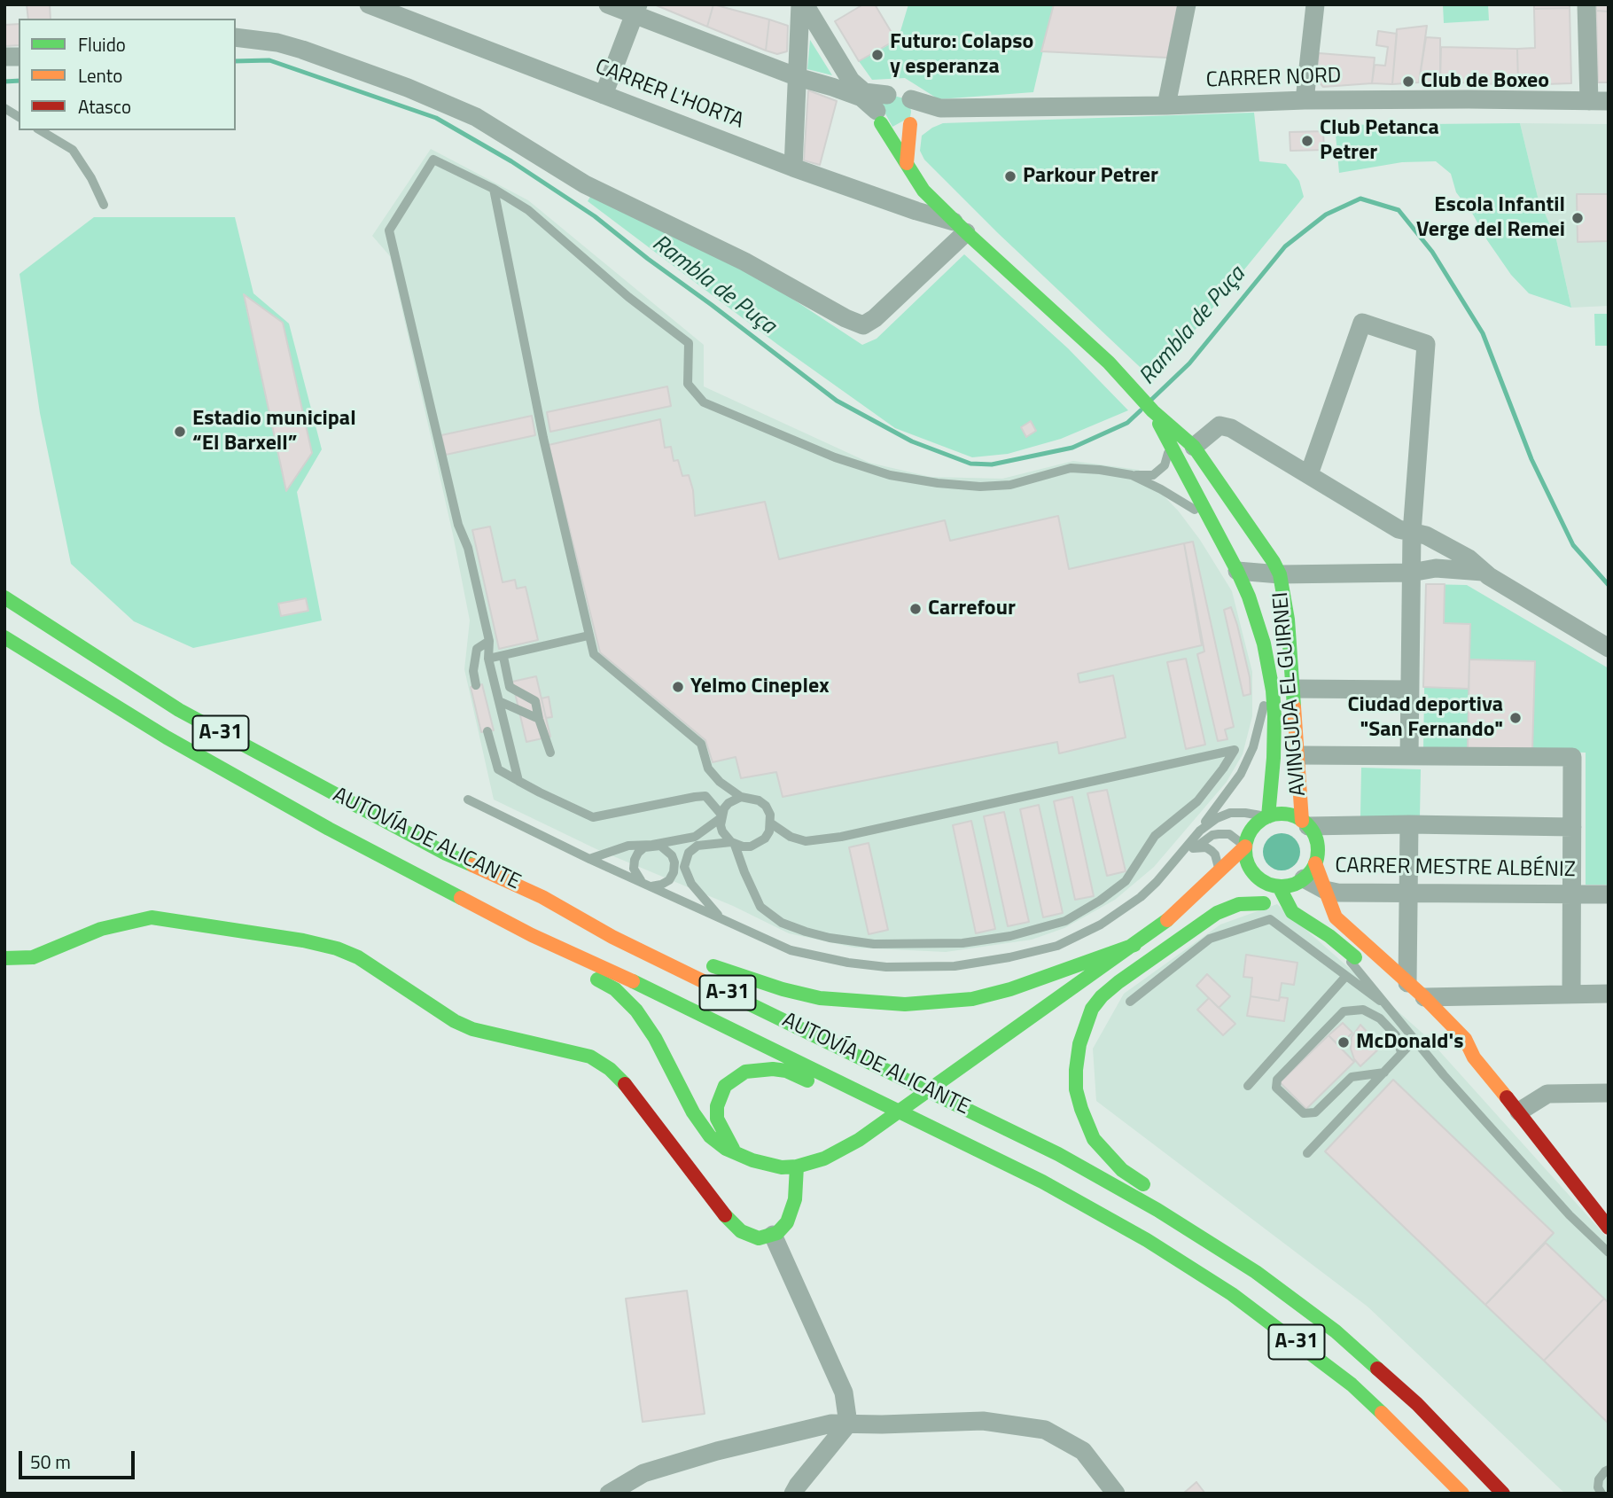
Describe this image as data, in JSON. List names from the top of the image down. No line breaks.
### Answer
{"streets":{"main road":["AVINGUDA EL GUIRNEI","A-31","AUTOVÍA DE ALICANTE"],"street":["CARRER NORD","CARRER L'HORTA","CARRER MESTRE ALBÉNIZ"]},"crossings":[["AVINGUDA EL GUIRNEI","CARRER MESTRE ALBÉNIZ"]],"water":["Rambla de Puça"],"places":["Futuro: Colapso y esperanza","Club de Boxeo","Club Petanca Petrer","Parkour Petrer","Escola Infantil Verge del Remei","Estadio municipal “El Barxell”","Carrefour","Yelmo Cineplex","Ciudad deportiva \"San Fernando\"","McDonald's"],"legend":["Fluido","Lento","Atasco"],"scale_bar":"50 m"}
